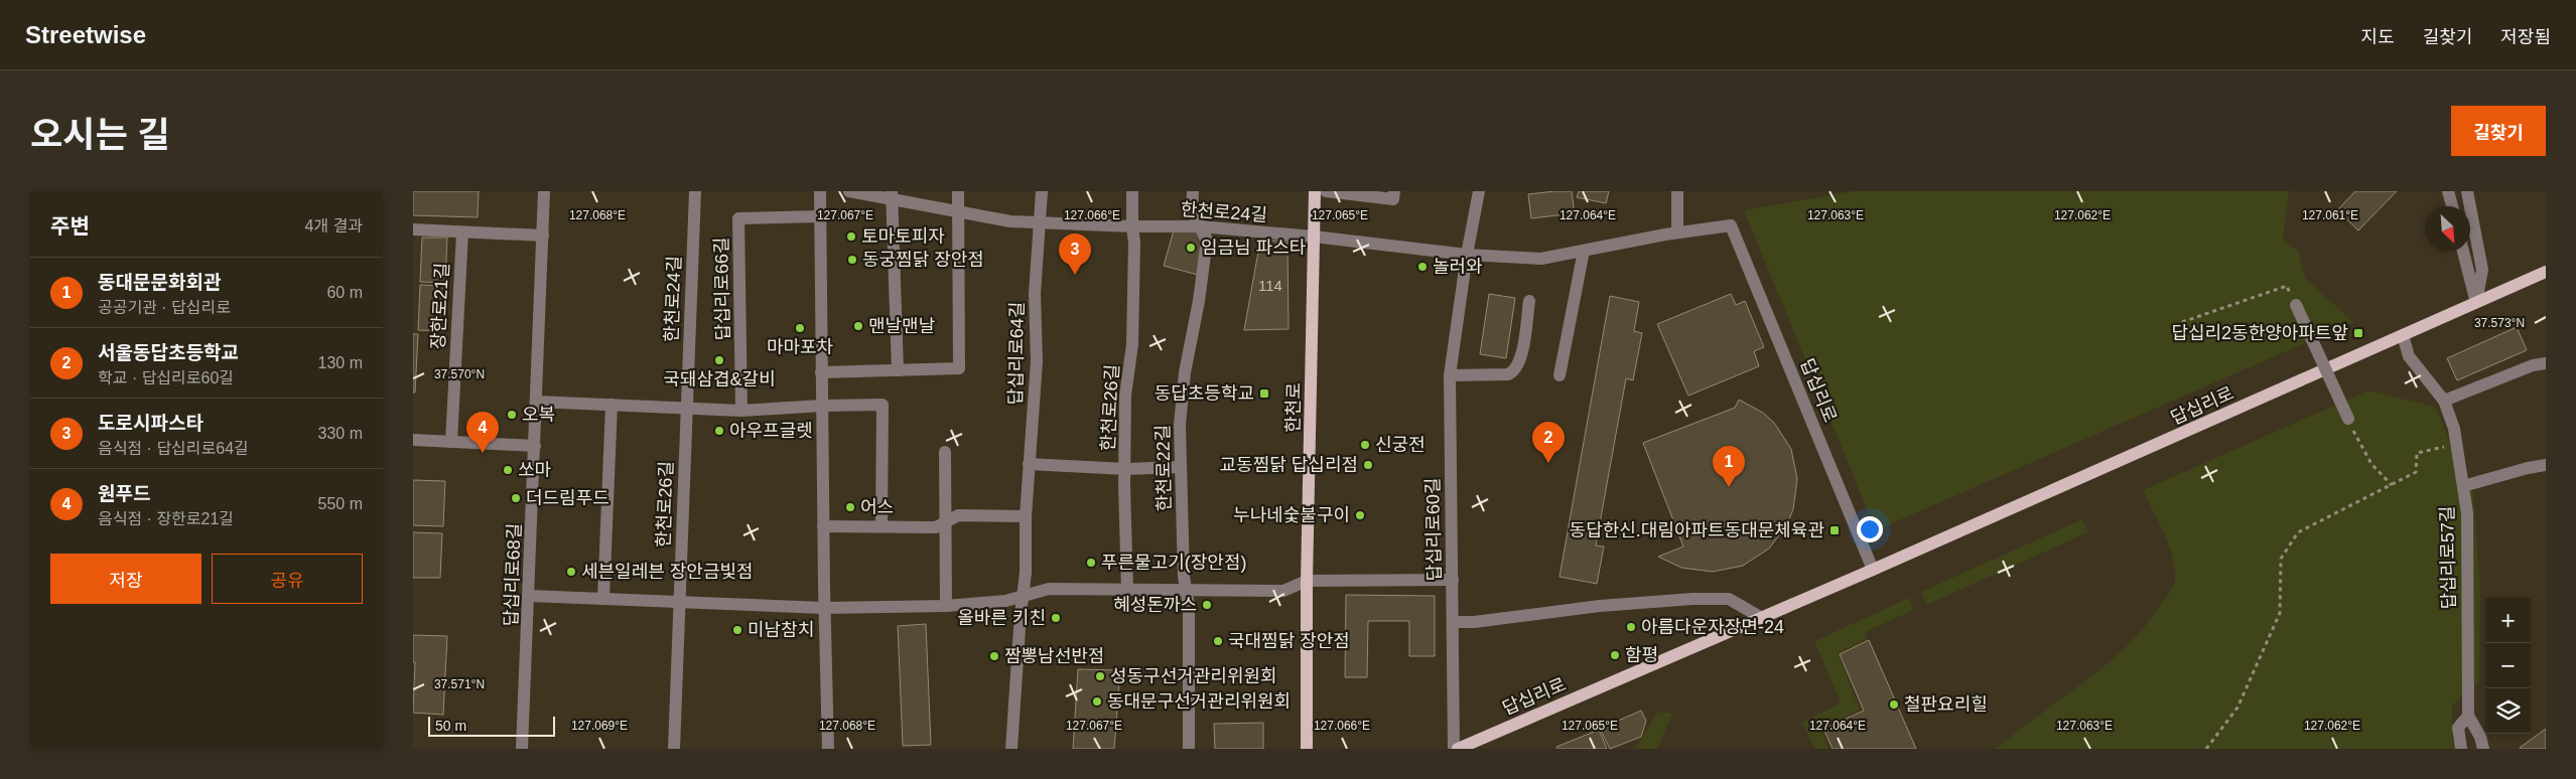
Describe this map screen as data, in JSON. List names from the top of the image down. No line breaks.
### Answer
{"streets":{"main road":["답십리로","한천로"],"street":["한천로24길","답십리로66길","장한로21길","답십리로64길","한천로26길","한천로22길","답십리로60길","답십리로57길","답십리로68길"]},"crossings":[["한천로24길","답십리로64길"],["한천로24길","한천로26길"],["한천로24길","한천로"],["한천로24길","한천로22길"],["답십리로","답십리로57길"]],"places":{"other":["토마토피자","임금님 파스타","동궁찜닭 장안점","놀러와","맨날맨날","마마포차","국돼삼겹&갈비","오복","아우프글렛","신궁전","교동찜닭 답십리점","쏘마","더드림푸드","어스","누나네숯불구이","푸른물고기(장안점)","세븐일레븐 장안금빛점","혜성돈까스","올바른 키친","아름다운자장면-24","미남참치","국대찜닭 장안점","함평","짬뽕남선반점","성동구선거관리위원회","동대문구선거관리위원회","철판요리힐"],"transit":["답십리2동한양아파트앞","동답초등학교","동답한신.대림아파트동대문체육관"]},"house_numbers":["114"],"scale_bar":"50 m","north":"bottom right","page":{"header":"Streetwise","nav":["지도","길찾기","저장됨"],"title":"오시는 길","buttons":["길찾기",["저장","공유"]],"heading":["주변","4개 결과"],"pins":["3","4","2","1"],"list":[{"mark":"1","name":"동대문문화회관","note":"공공기관 · 답십리로","value":"60 m"},{"mark":"2","name":"서울동답초등학교","note":"학교 · 답십리로60길","value":"130 m"},{"mark":"3","name":"도로시파스타","note":"음식점 · 답십리로64길","value":"330 m"},{"mark":"4","name":"원푸드","note":"음식점 · 장한로21길","value":"550 m"}],"map_buttons":["+","−"],"scale":"50 m"},"coordinates":["127.068°E","127.067°E","127.066°E","127.065°E","127.064°E","127.063°E","127.062°E","127.061°E","37.573°N","37.570°N","37.571°N","127.069°E"]}
